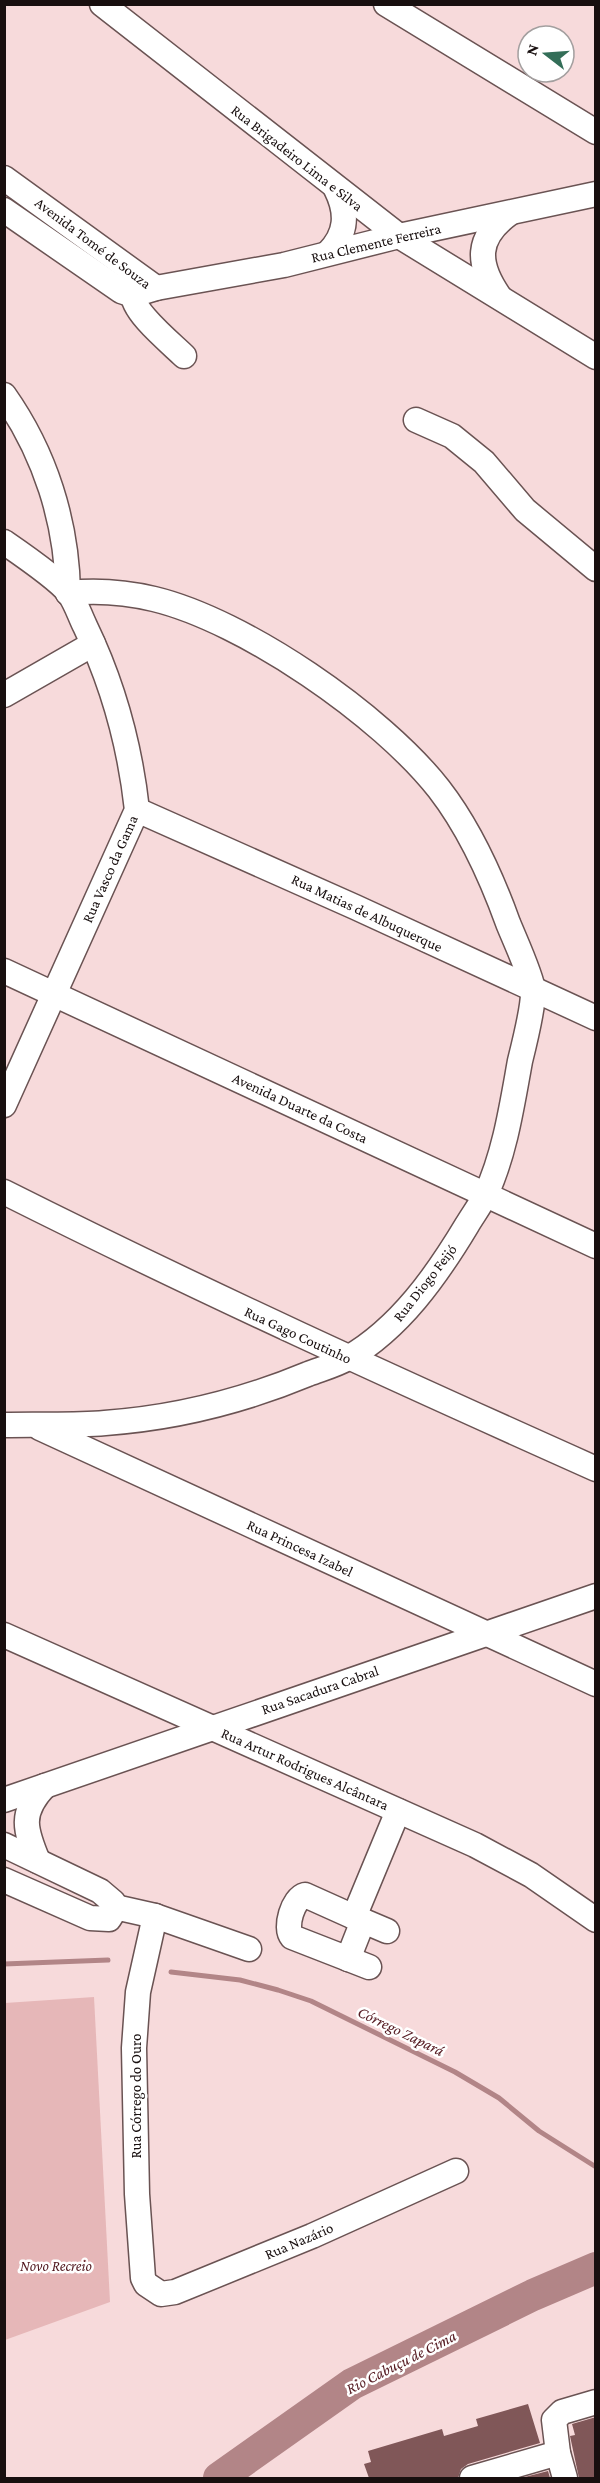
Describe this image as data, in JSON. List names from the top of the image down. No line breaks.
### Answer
{"streets":{"street":["Rua Brigadeiro Lima e Silva","Avenida Tomé de Souza","Rua Clemente Ferreira","Rua Vasco da Gama","Rua Matias de Albuquerque","Avenida Duarte da Costa","Rua Diogo Feijó","Rua Gago Coutinho","Rua Princesa Izabel","Rua Sacadura Cabral","Rua Artur Rodrigues Alcântara","Rua Córrego do Ouro","Rua Nazário"]},"crossings":[["Rua Brigadeiro Lima e Silva","Rua Clemente Ferreira"],["Avenida Tomé de Souza","Rua Clemente Ferreira"],["Rua Vasco da Gama","Rua Matias de Albuquerque"],["Rua Vasco da Gama","Avenida Duarte da Costa"],["Rua Matias de Albuquerque","Rua Diogo Feijó"],["Avenida Duarte da Costa","Rua Diogo Feijó"],["Rua Diogo Feijó","Rua Gago Coutinho"],["Rua Diogo Feijó","Rua Princesa Izabel"],["Rua Princesa Izabel","Rua Sacadura Cabral"],["Rua Sacadura Cabral","Rua Artur Rodrigues Alcântara"],["Rua Córrego do Ouro","Rua Nazário"]],"water":["Córrego Zapará","Rio Cabuçu de Cima"],"parks":["Novo Recreio"],"north":"left"}
